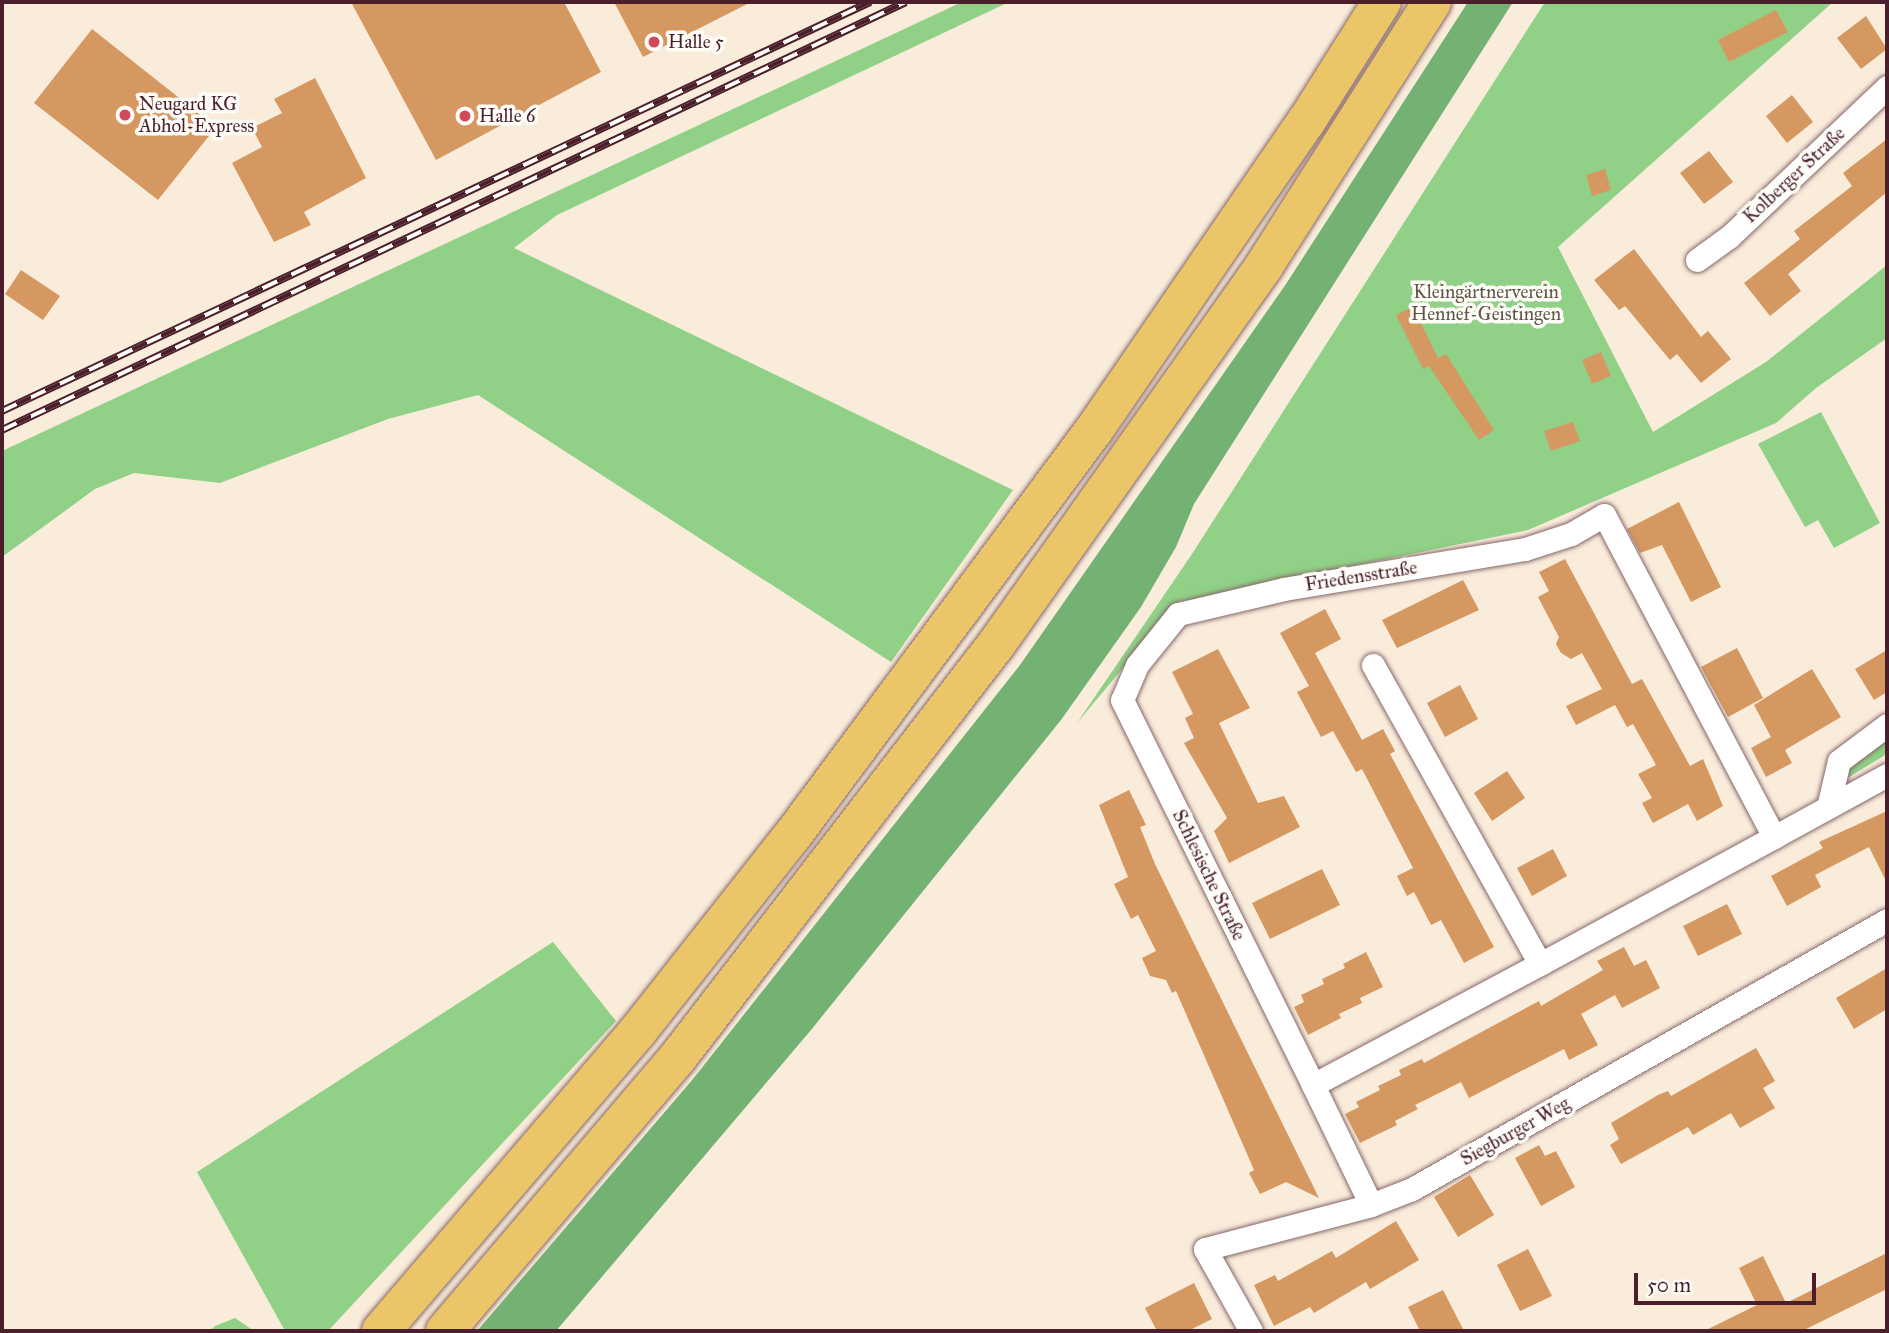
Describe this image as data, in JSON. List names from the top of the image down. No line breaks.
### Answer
{"streets":{"street":["Kolberger Straße","Friedensstraße","Schlesische Straße","Siegburger Weg"]},"crossings":[["Friedensstraße","Schlesische Straße"],["Schlesische Straße","Siegburger Weg"]],"parks":["Kleingärtnerverein Hennef-Geistingen"],"places":["Halle 5","Neugard KG Abhol-Express","Halle 6"],"scale_bar":"50 m"}
